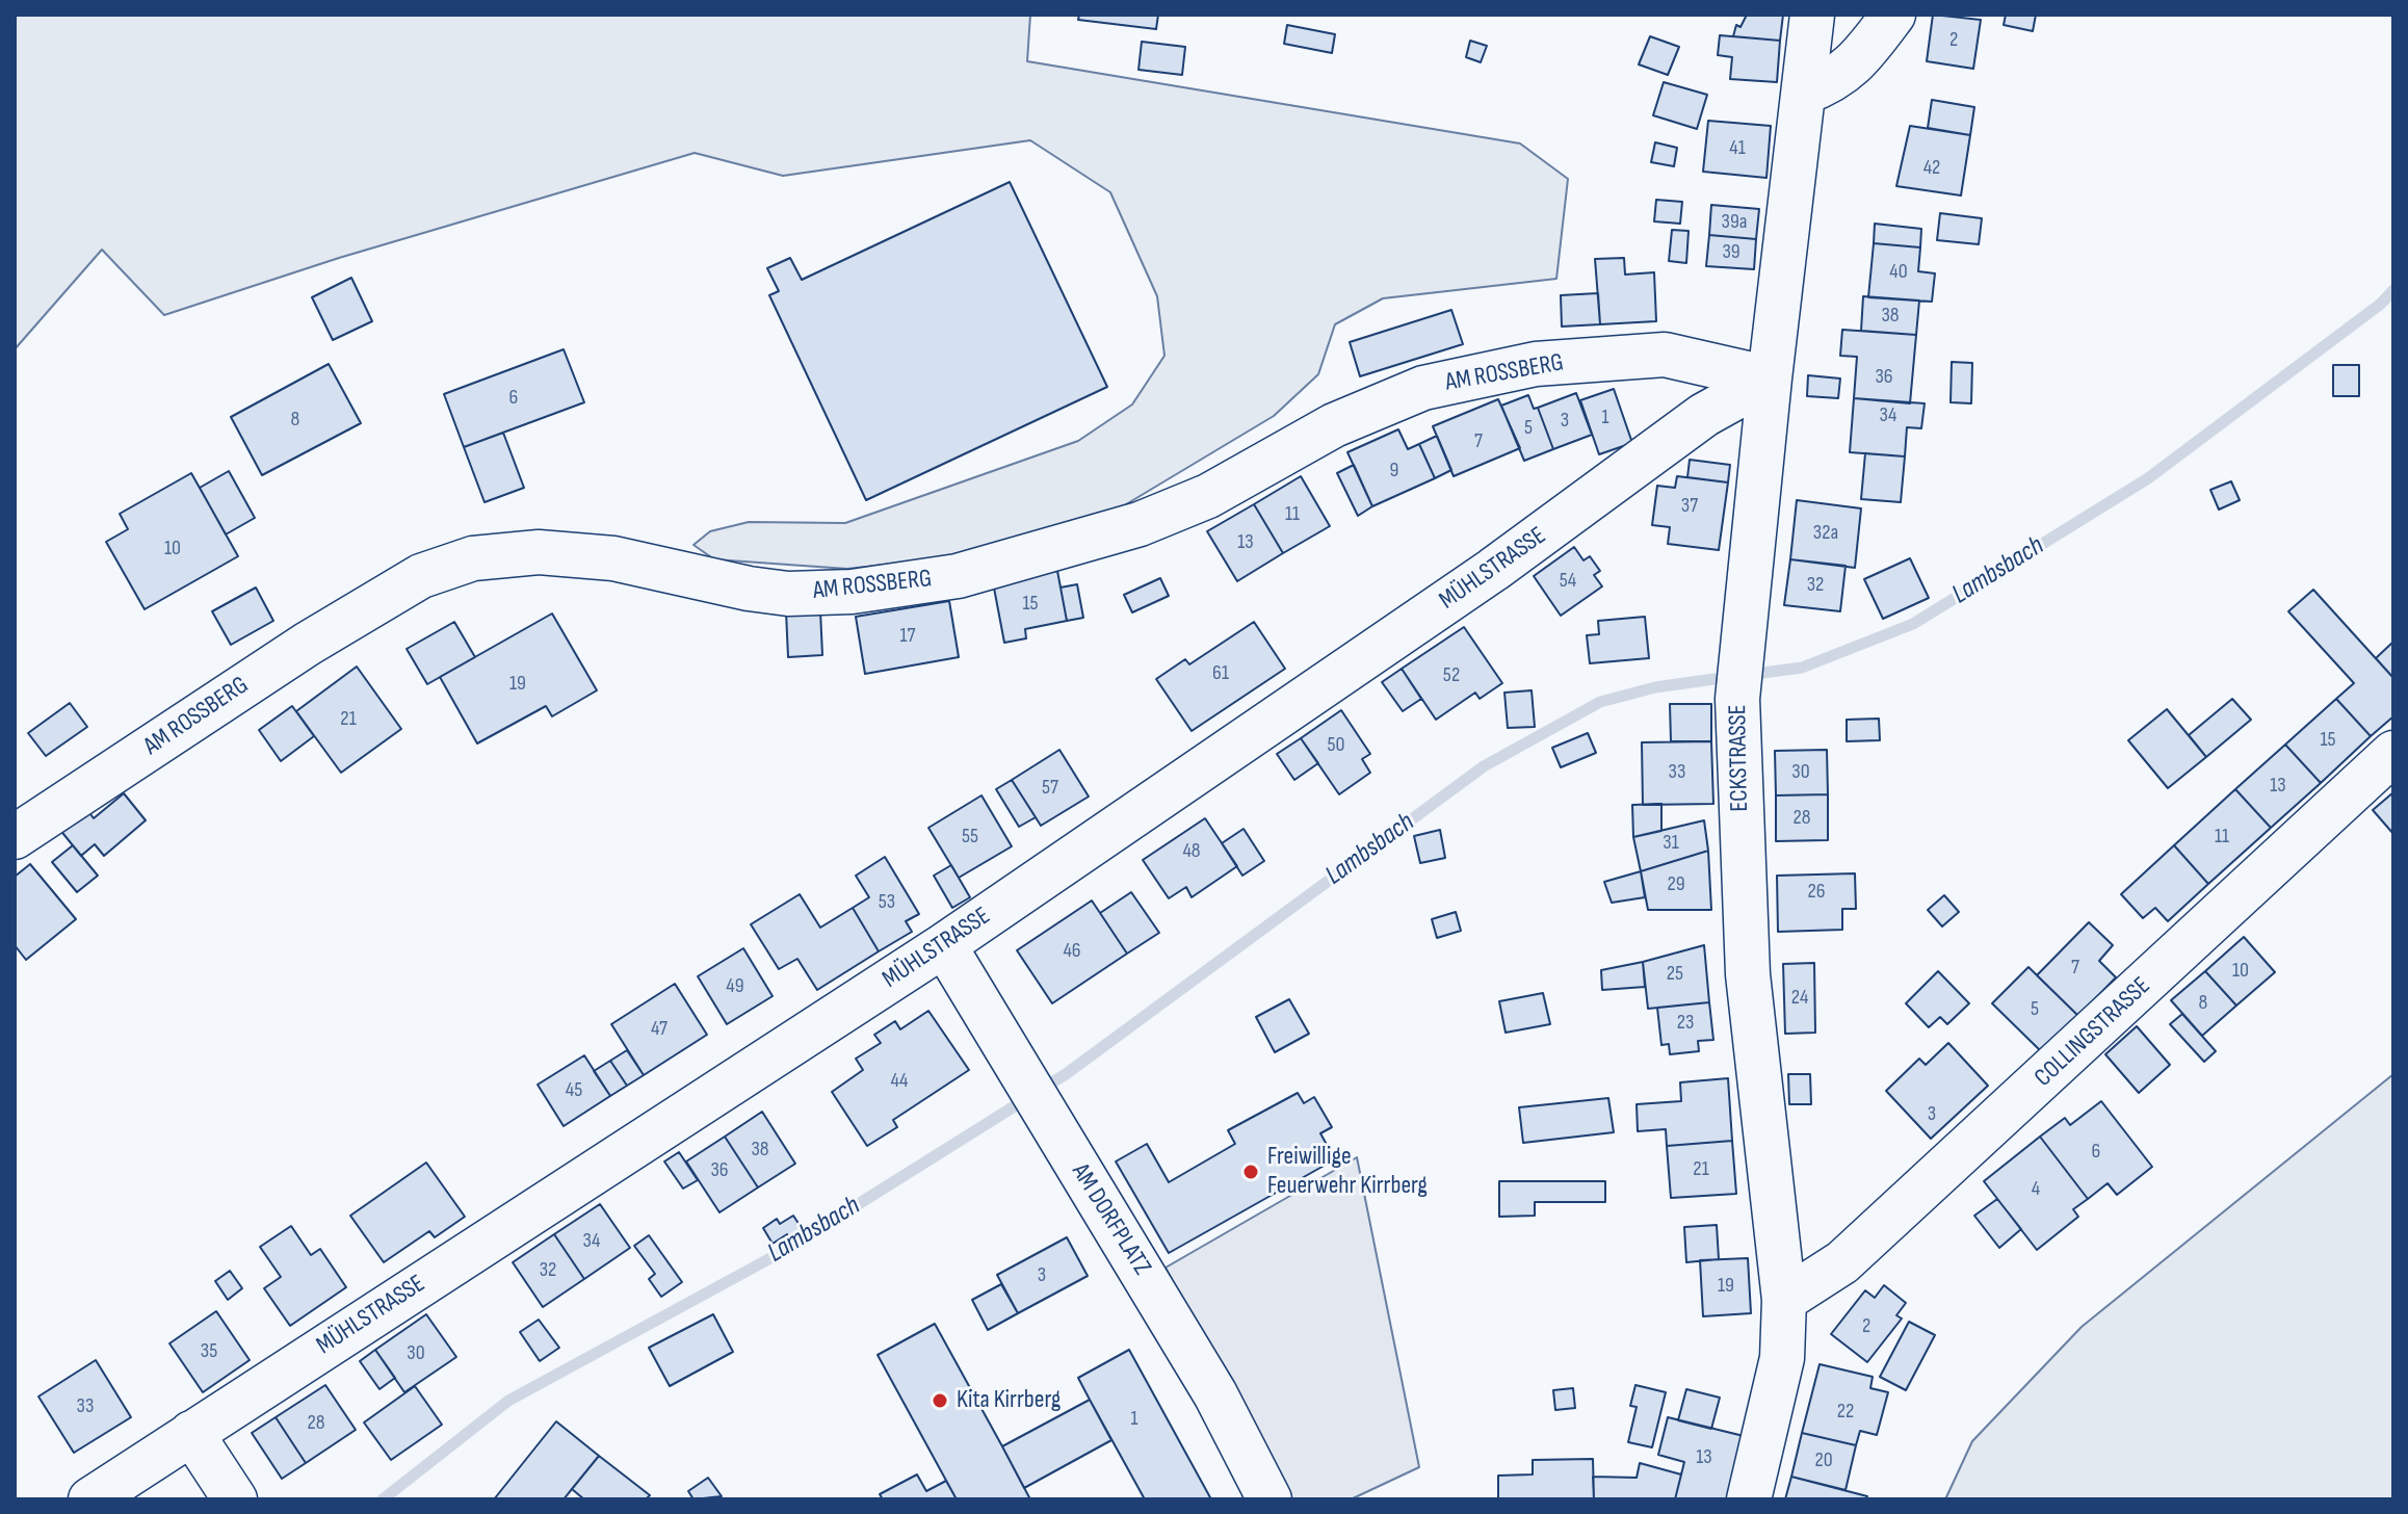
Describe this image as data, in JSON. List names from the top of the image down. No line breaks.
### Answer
{"streets":{"street":["AM ROSSBERG","MÜHLSTRASSE","ECKSTRASSE","COLLINGSTRASSE","AM DORFPLATZ"]},"crossings":[["AM ROSSBERG","MÜHLSTRASSE"],["AM ROSSBERG","ECKSTRASSE"],["MÜHLSTRASSE","ECKSTRASSE"],["MÜHLSTRASSE","AM DORFPLATZ"],["ECKSTRASSE","COLLINGSTRASSE"]],"water":["Lambsbach"],"places":["Freiwillige Feuerwehr Kirrberg","Kita Kirrberg"],"house_numbers":["2","41","42","39a","39","40","38","36","6","34","1","8","3","5","7","9","37","11","32a","13","10","54","32","15","17","61","52","19","21","15","50","33","30","13","57","28","55","11","31","48","29","26","53","46","7","10","25","49","24","8","5","23","47","44","45","3","38","6","21","36","4","34","32","3","19","2","35","30","33","22","1","28","13","20"]}
